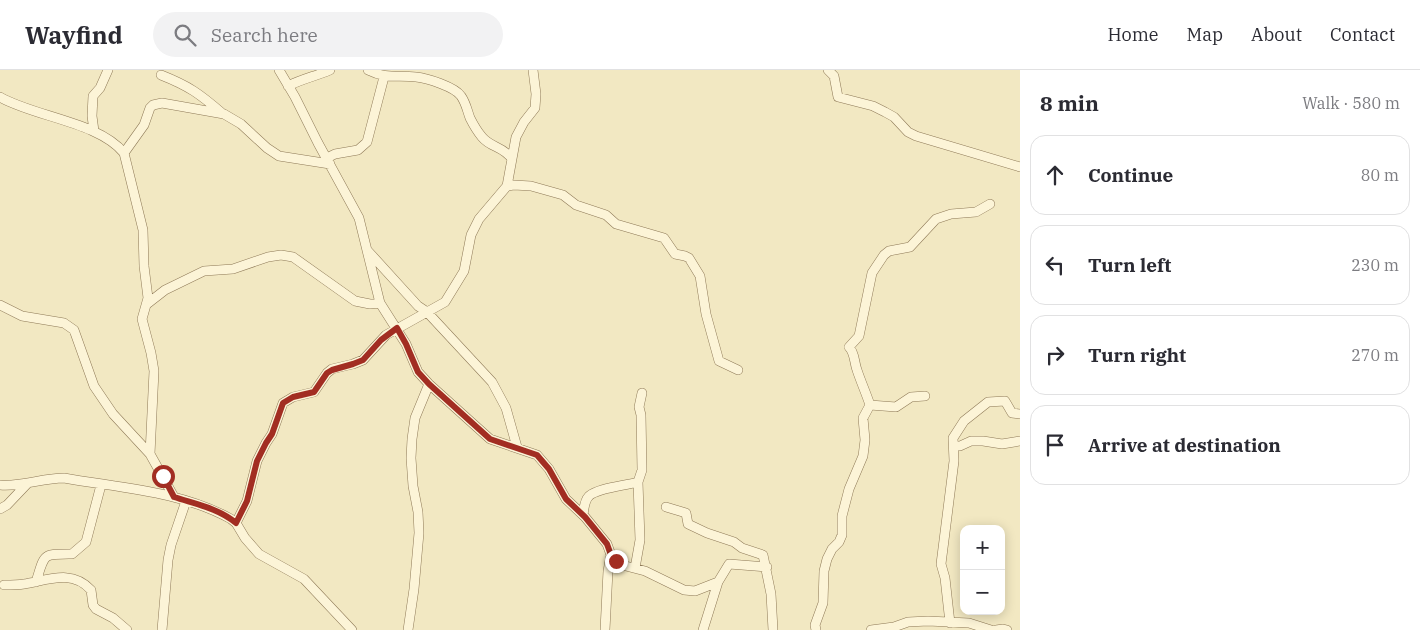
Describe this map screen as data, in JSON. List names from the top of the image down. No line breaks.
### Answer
{"page":{"header":"Wayfind","search":"Search here","nav":["Home","Map","About","Contact"],"heading":["8 min","Walk · 580 m"],"list":[["Continue","80 m"],["Turn left","230 m"],["Turn right","270 m"],"Arrive at destination"],"map_buttons":["+","−"]}}
